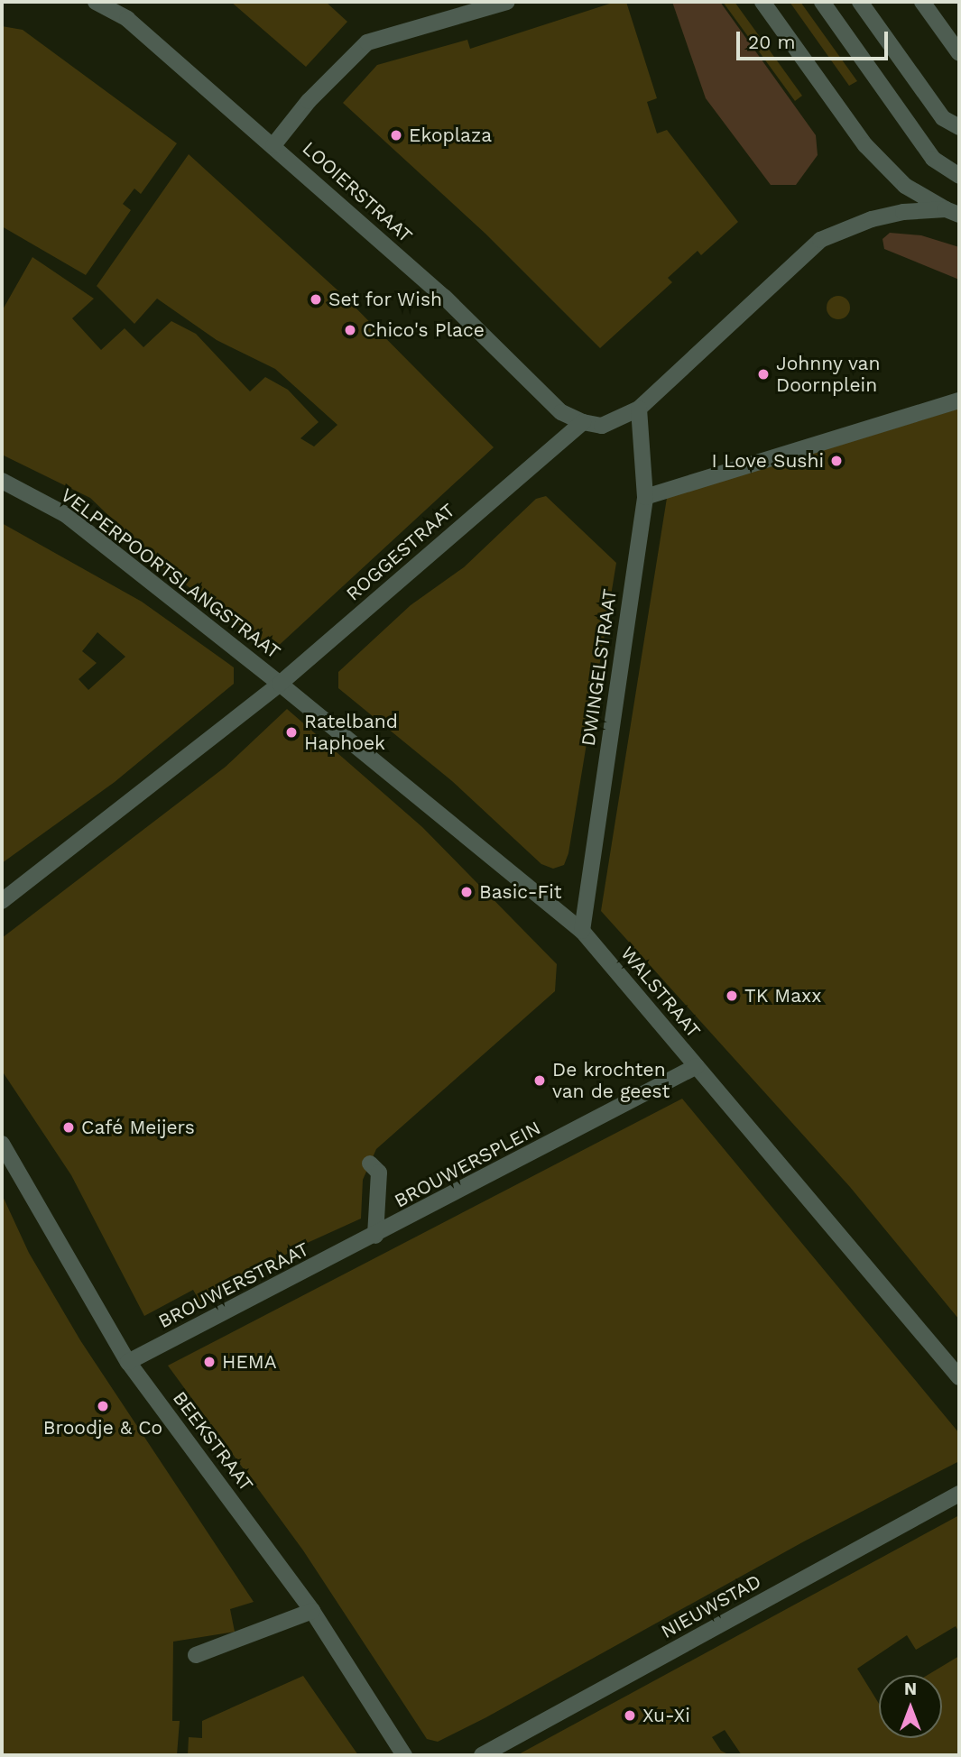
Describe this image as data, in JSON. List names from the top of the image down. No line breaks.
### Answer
{"streets":{"street":["LOOIERSTRAAT","ROGGESTRAAT","VELPERPOORTSLANGSTRAAT","DWINGELSTRAAT","WALSTRAAT","BROUWERSPLEIN","BROUWERSTRAAT","BEEKSTRAAT","NIEUWSTAD"]},"crossings":[["LOOIERSTRAAT","ROGGESTRAAT"],["ROGGESTRAAT","VELPERPOORTSLANGSTRAAT"],["ROGGESTRAAT","WALSTRAAT"],["VELPERPOORTSLANGSTRAAT","WALSTRAAT"],["DWINGELSTRAAT","WALSTRAAT"],["WALSTRAAT","BROUWERSPLEIN"],["BROUWERSPLEIN","BROUWERSTRAAT"],["BROUWERSTRAAT","BEEKSTRAAT"]],"places":["Ekoplaza","Set for Wish","Chico's Place","Johnny van Doornplein","I Love Sushi","Ratelband Haphoek","Basic-Fit","TK Maxx","De krochten van de geest","Café Meijers","HEMA","Broodje & Co","Xu-Xi"],"scale_bar":"20 m","north":"top"}
